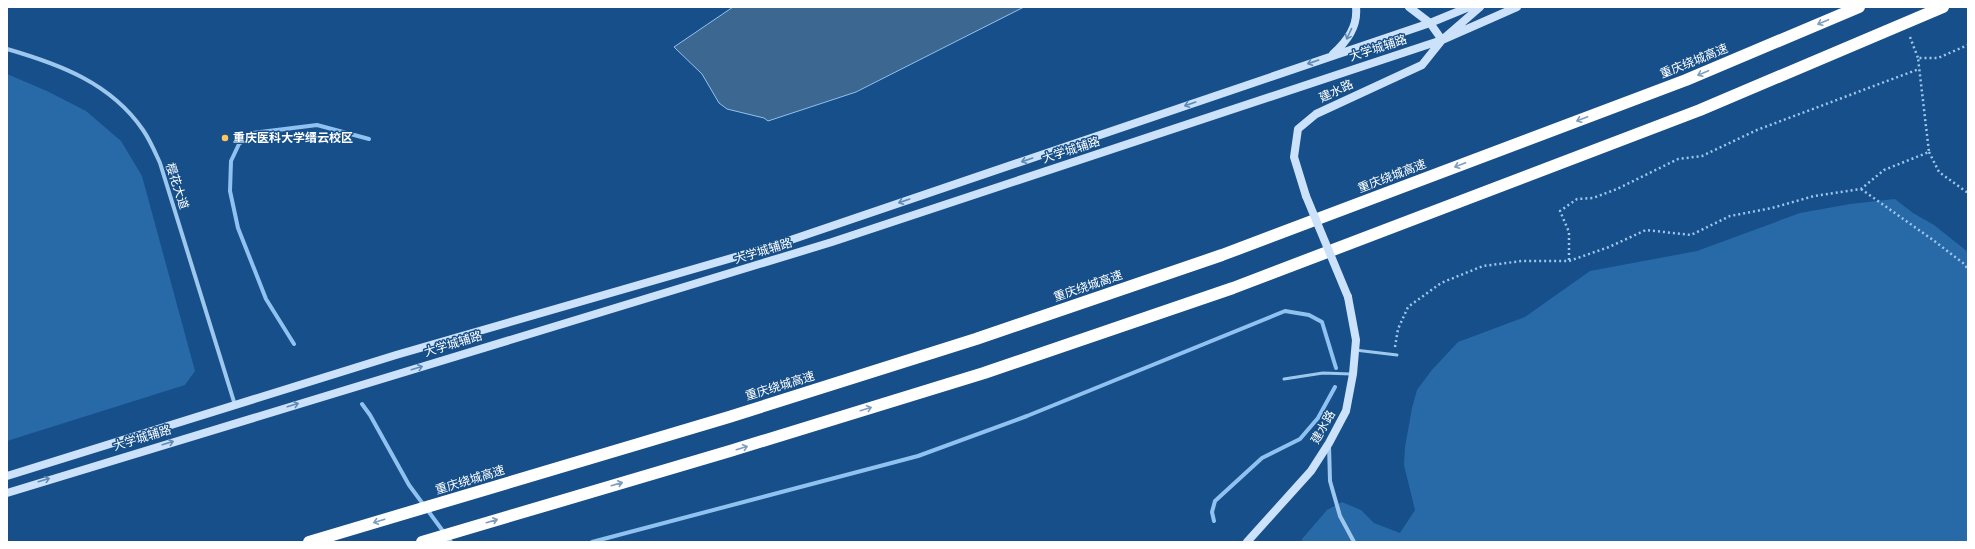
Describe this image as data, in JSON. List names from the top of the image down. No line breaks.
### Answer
{"streets":{"highway":["重庆绕城高速"],"street":["大学城辅路","建水路","樱花大道"]},"crossings":[["大学城辅路","建水路"],["大学城辅路","樱花大道"]],"places":["重庆医科大学缙云校区"]}
